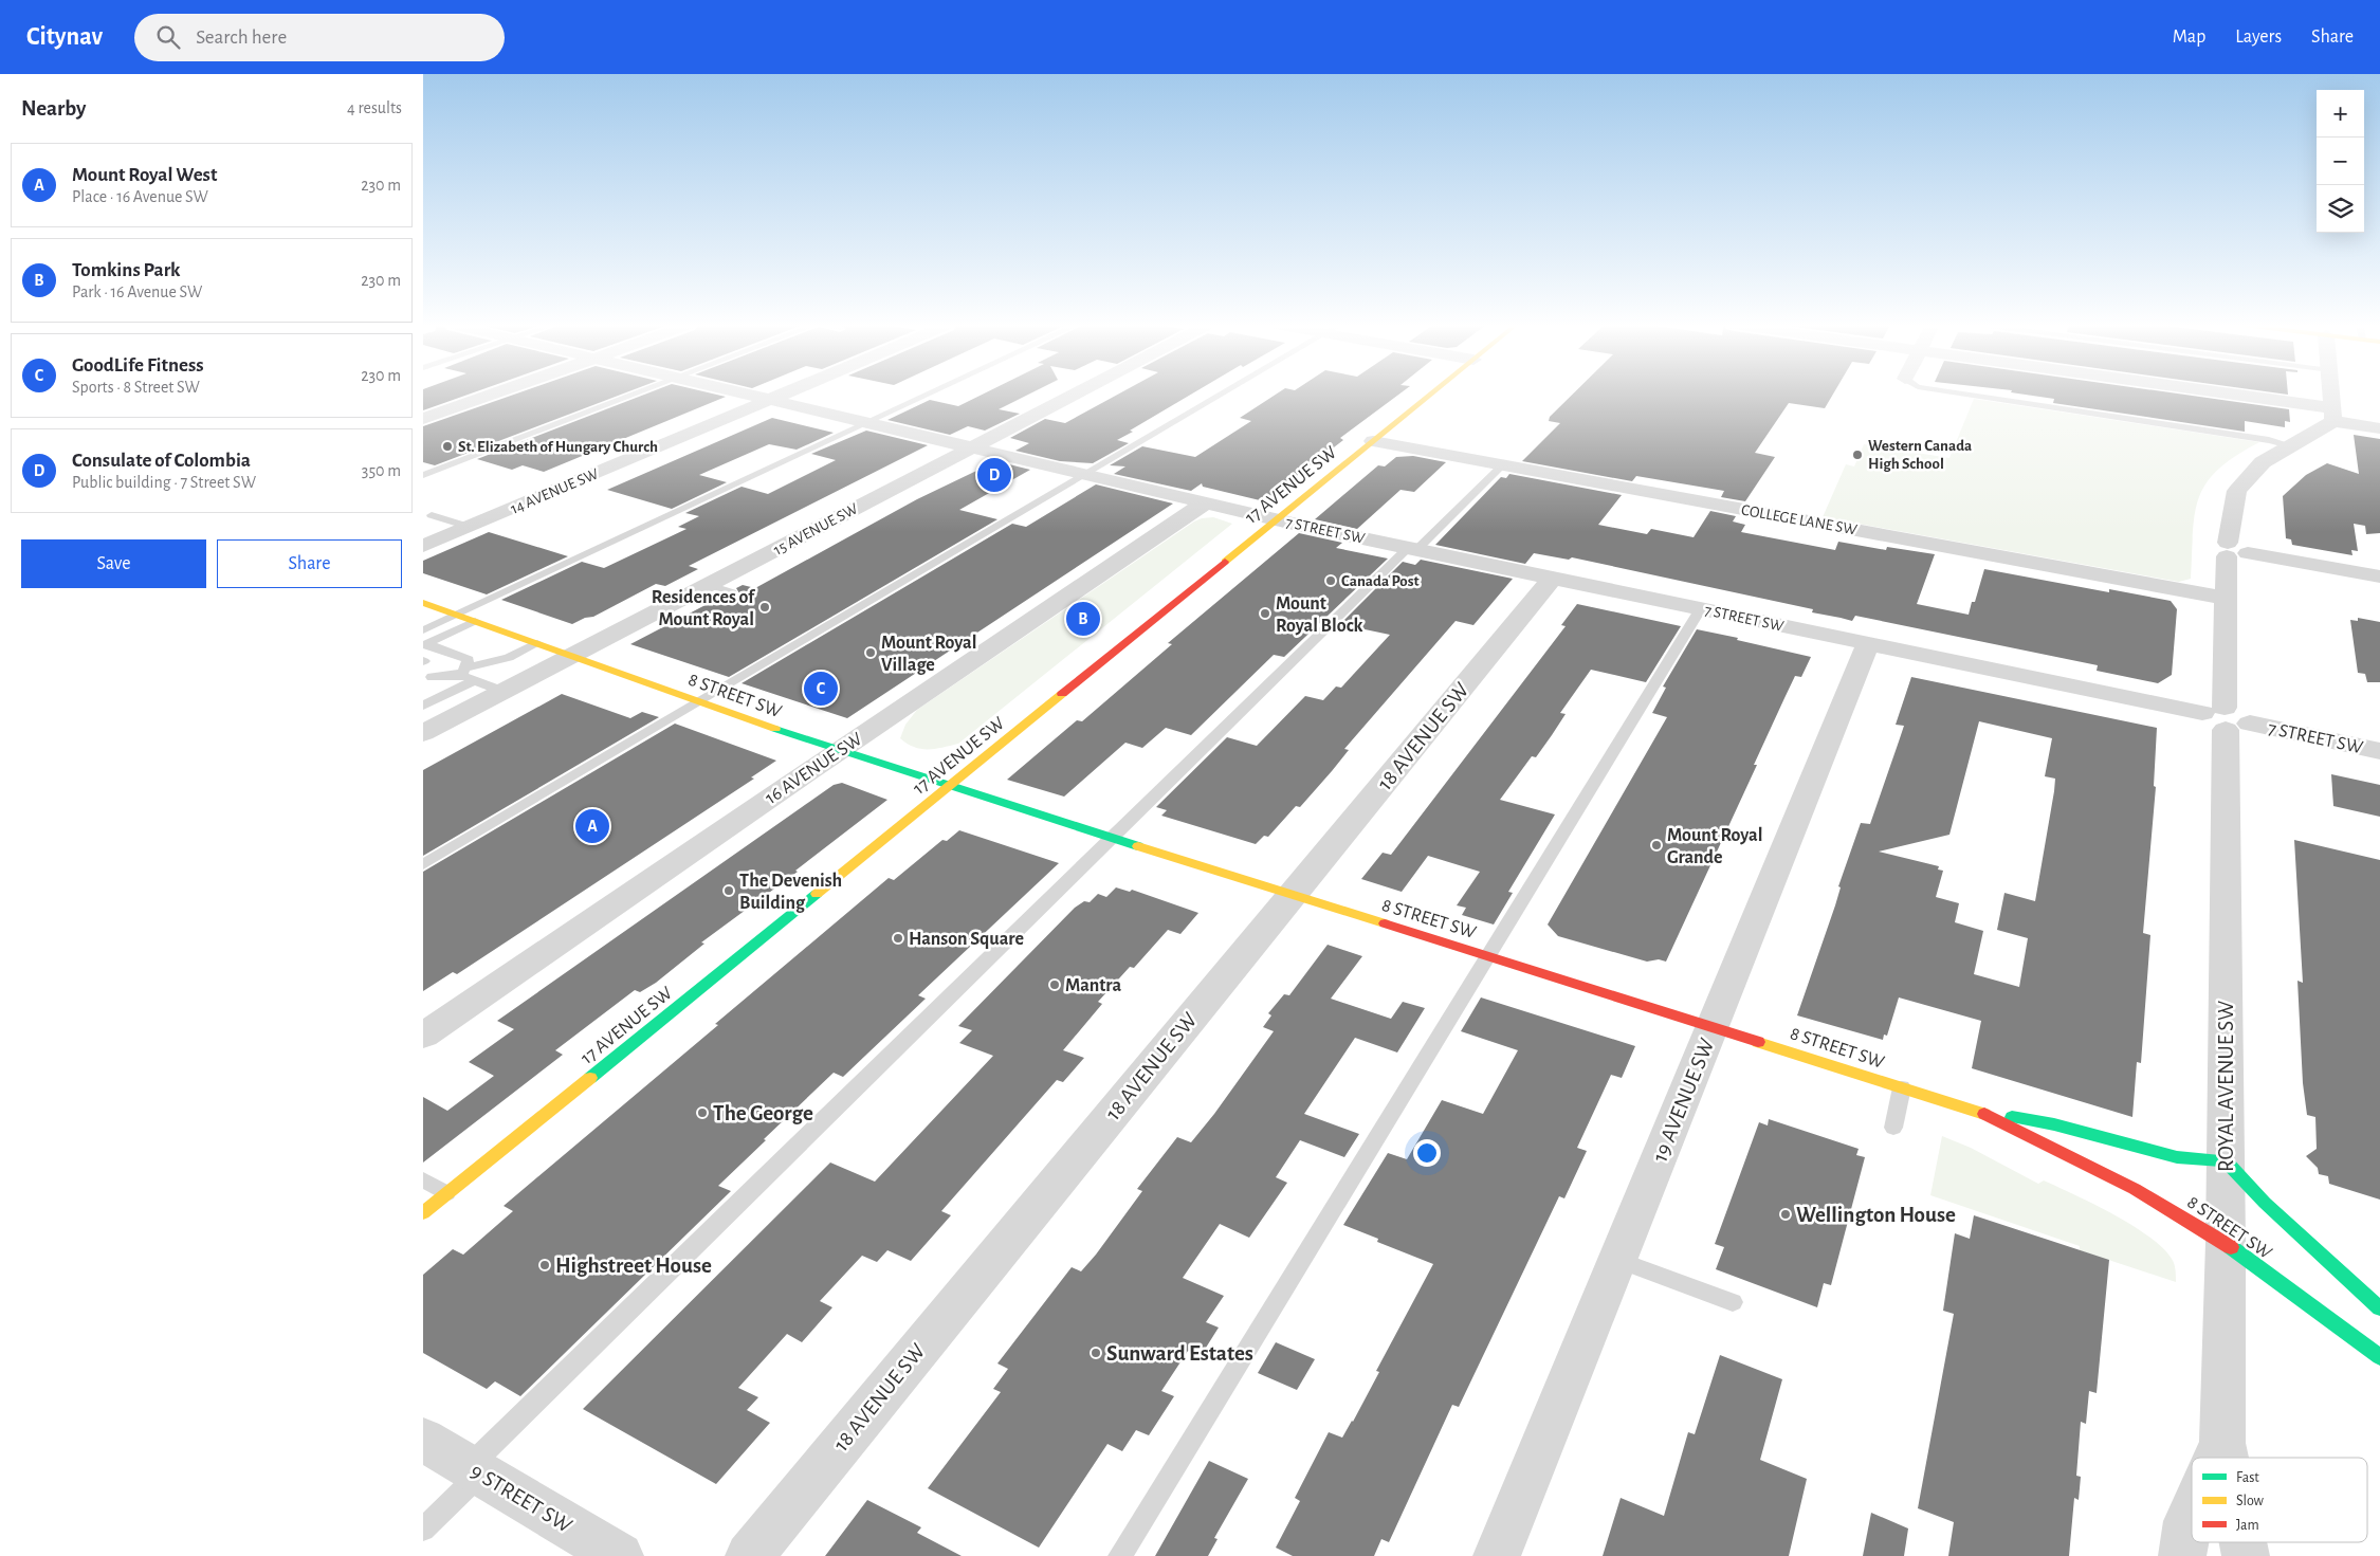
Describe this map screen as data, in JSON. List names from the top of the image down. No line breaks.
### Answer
{"streets":{"main road":["17 AVENUE SW","8 STREET SW"],"street":["14 AVENUE SW","COLLEGE LANE SW","15 AVENUE SW","7 STREET SW","18 AVENUE SW","16 AVENUE SW","ROYAL AVENUE SW","19 AVENUE SW","9 STREET SW"]},"crossings":[["17 AVENUE SW","COLLEGE LANE SW"],["17 AVENUE SW","7 STREET SW"],["17 AVENUE SW","8 STREET SW"],["14 AVENUE SW","7 STREET SW"],["COLLEGE LANE SW","ROYAL AVENUE SW"],["15 AVENUE SW","7 STREET SW"],["15 AVENUE SW","8 STREET SW"],["7 STREET SW","18 AVENUE SW"],["7 STREET SW","16 AVENUE SW"],["7 STREET SW","ROYAL AVENUE SW"],["7 STREET SW","19 AVENUE SW"],["8 STREET SW","18 AVENUE SW"],["8 STREET SW","16 AVENUE SW"],["8 STREET SW","ROYAL AVENUE SW"],["8 STREET SW","19 AVENUE SW"]],"places":["St. Elizabeth of Hungary Church","Western Canada High School","Canada Post","Residences of Mount Royal","Mount Royal Block","Mount Royal Village","Mount Royal Grande","The Devenish Building","Hanson Square","Mantra","The George","Wellington House","Highstreet House","Sunward Estates"],"legend":["Fast","Slow","Jam"],"page":{"header":"Citynav","search":"Search here","nav":["Map","Layers","Share"],"heading":["Nearby","4 results"],"map_buttons":["+","−"],"list":[{"mark":"A","name":"Mount Royal West","note":"Place · 16 Avenue SW","value":"230 m"},{"mark":"B","name":"Tomkins Park","note":"Park · 16 Avenue SW","value":"230 m"},{"mark":"C","name":"GoodLife Fitness","note":"Sports · 8 Street SW","value":"230 m"},{"mark":"D","name":"Consulate of Colombia","note":"Public building · 7 Street SW","value":"350 m"}],"pins":["D","B","C","A"],"buttons":["Save","Share"]}}
